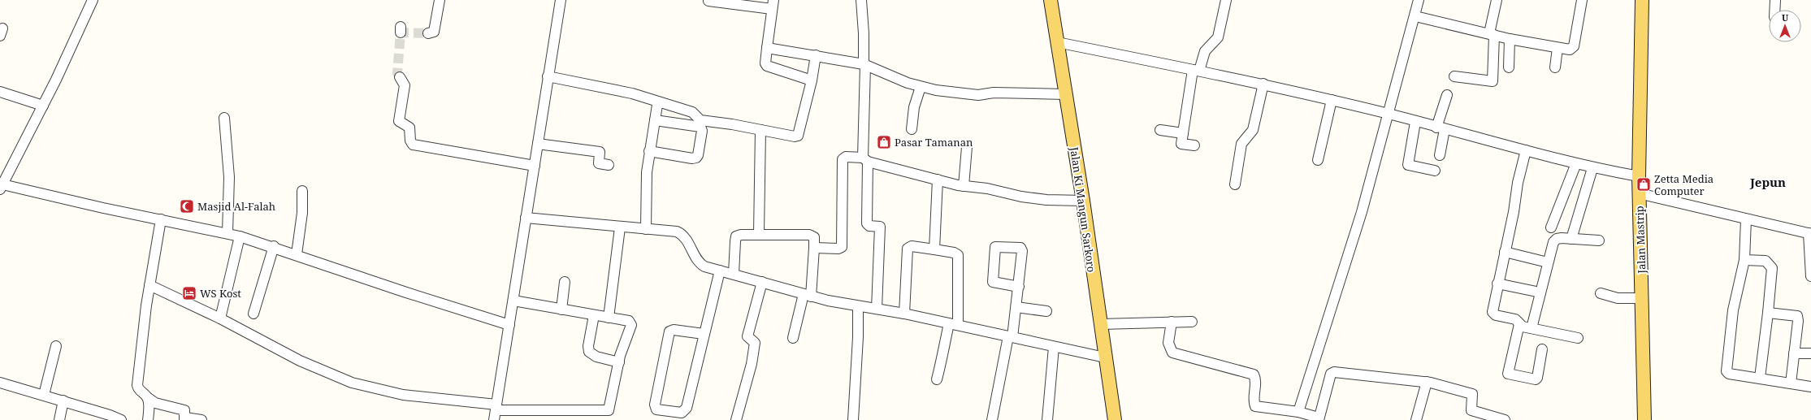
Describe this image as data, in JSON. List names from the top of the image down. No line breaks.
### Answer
{"streets":{"main road":["Jalan Ki Mangun Sarkoro","Jalan Mastrip"]},"districts":["Jepun"],"places":{"shop":["Pasar Tamanan","Zetta Media Computer"],"mosque":["Masjid Al-Falah"],"hotel":["WS Kost"]},"north":"top"}
